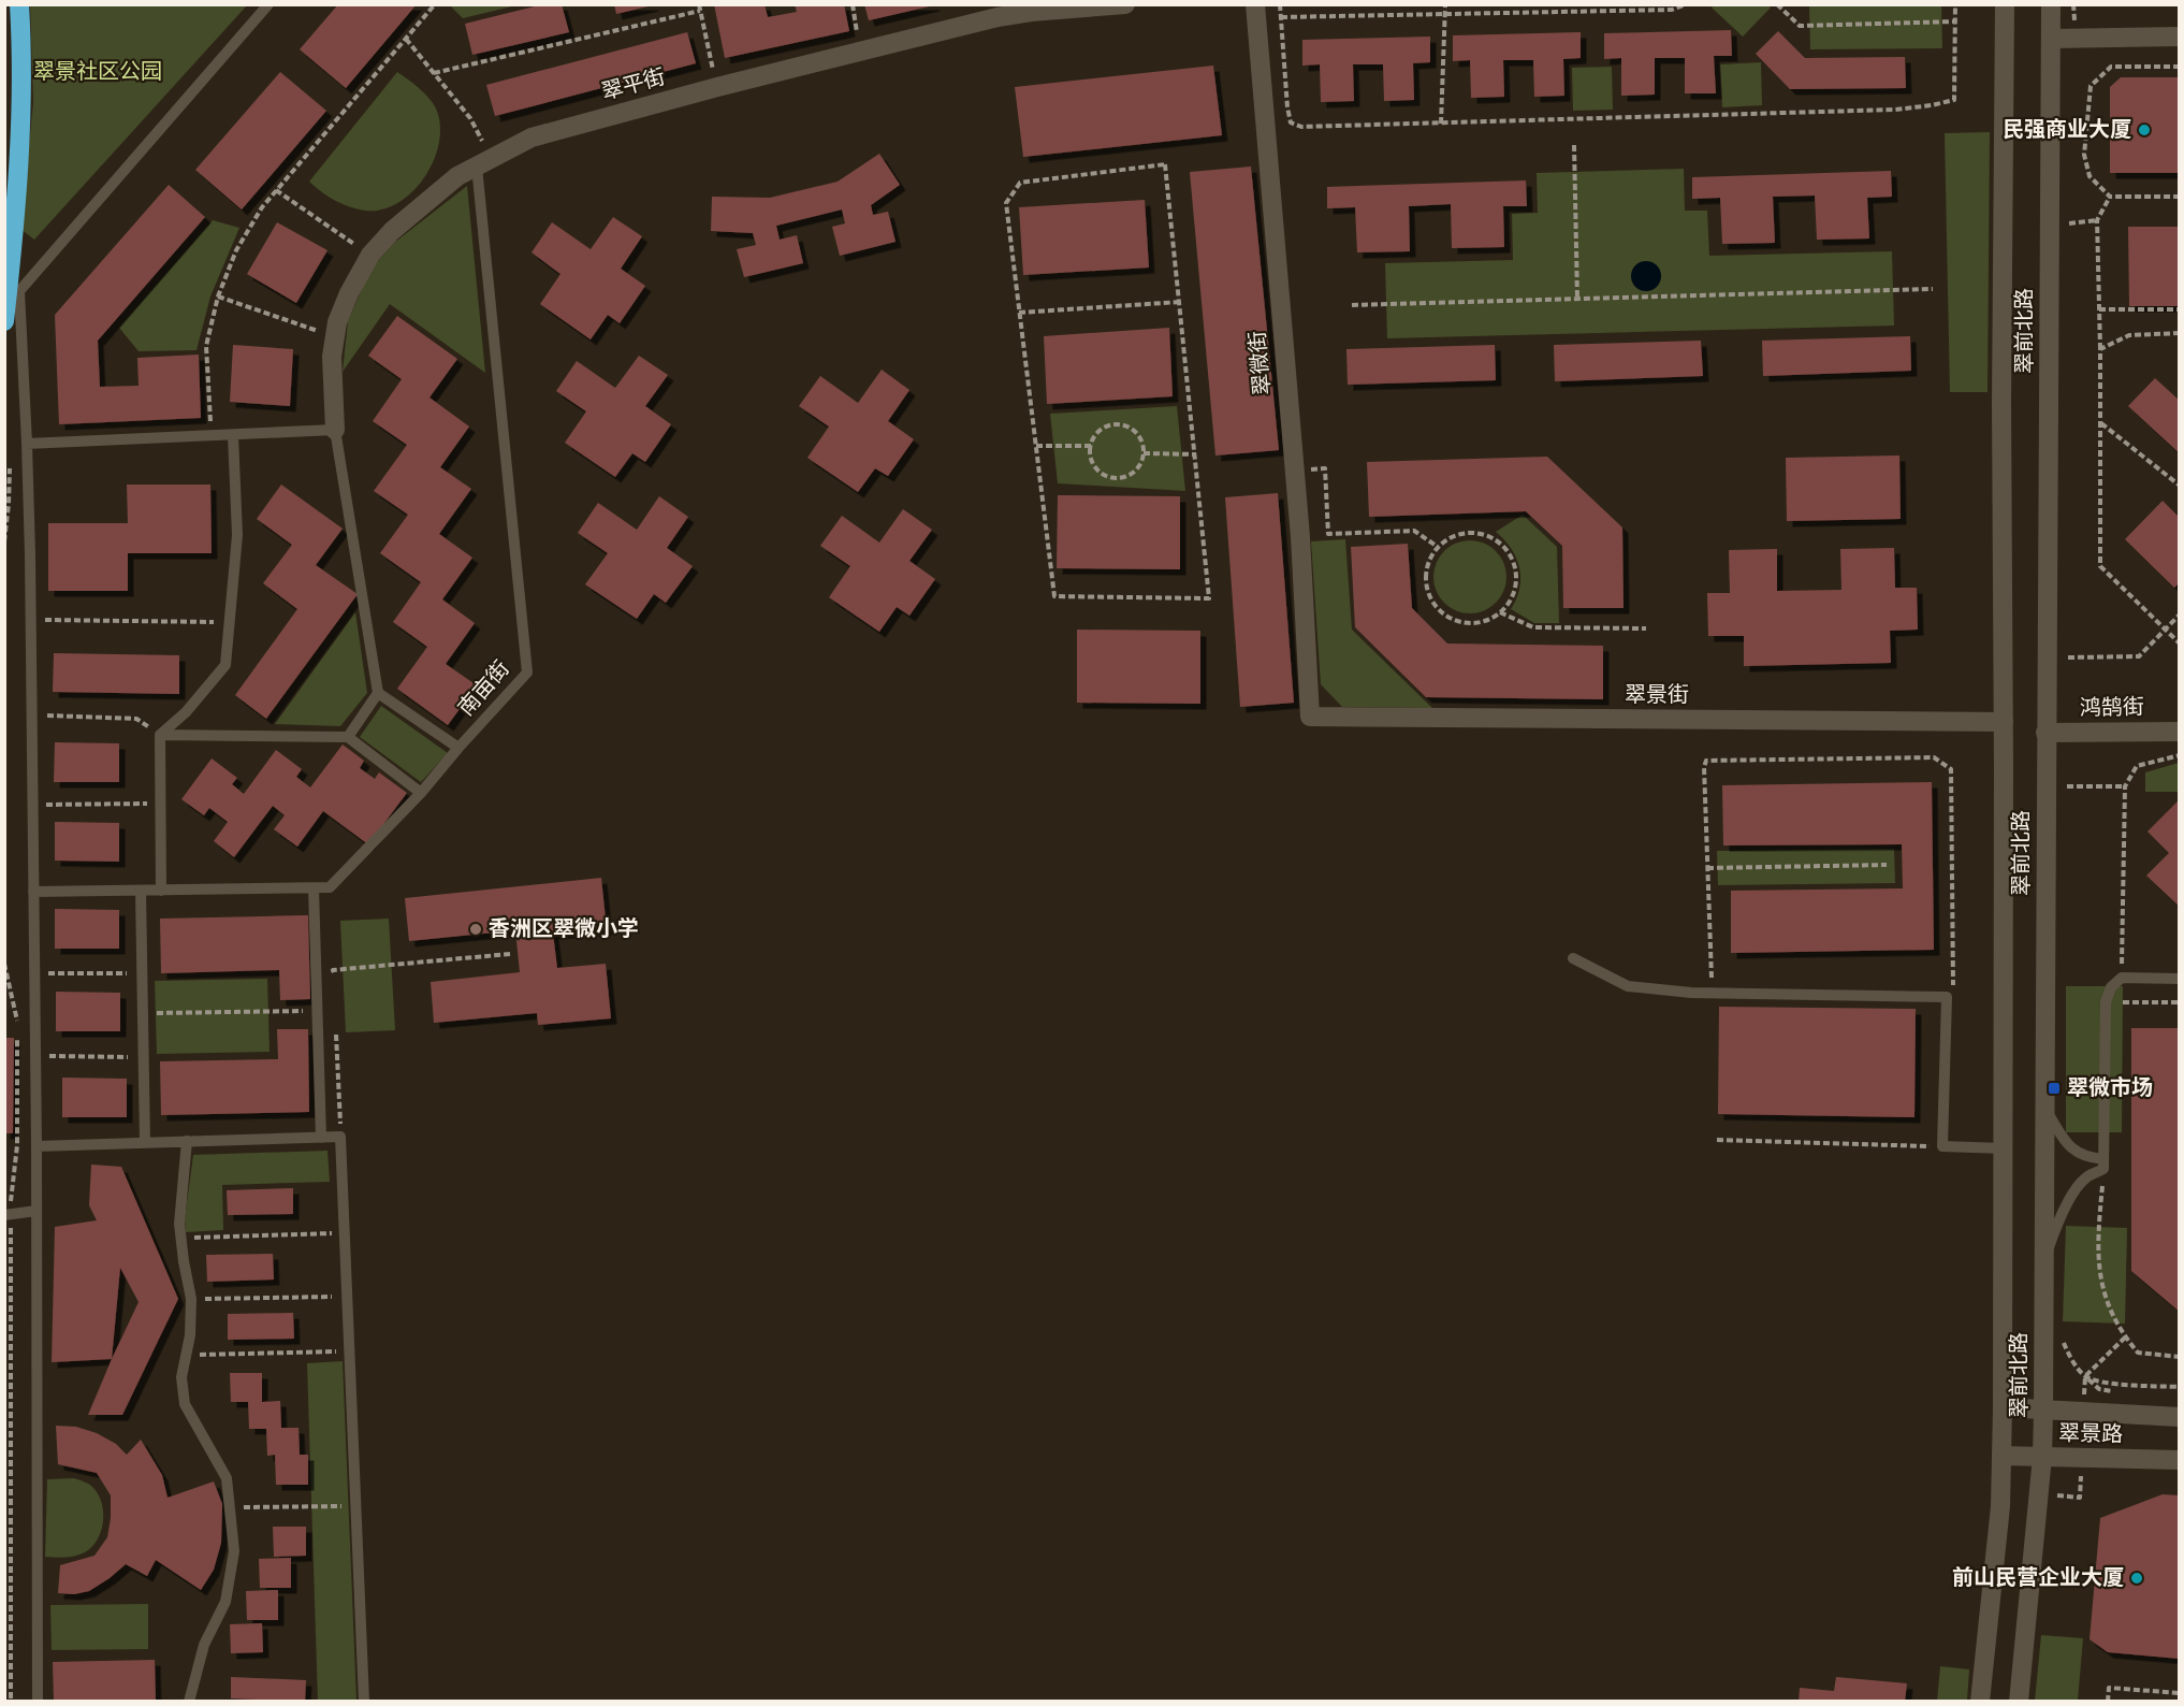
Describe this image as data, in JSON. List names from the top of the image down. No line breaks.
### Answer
{"streets":{"main road":["翠平街","翠前北路","翠微街","翠景街","鸿鹄街","翠景路"],"lane":["南亩街"]},"crossings":[["翠平街","南亩街"],["翠前北路","翠景街"],["翠前北路","鸿鹄街"],["翠前北路","翠景路"],["翠微街","翠景街"]],"parks":["翠景社区公园"],"places":{"other":["民强商业大厦","香洲区翠微小学","前山民营企业大厦"],"transit":["翠微市场"]}}
